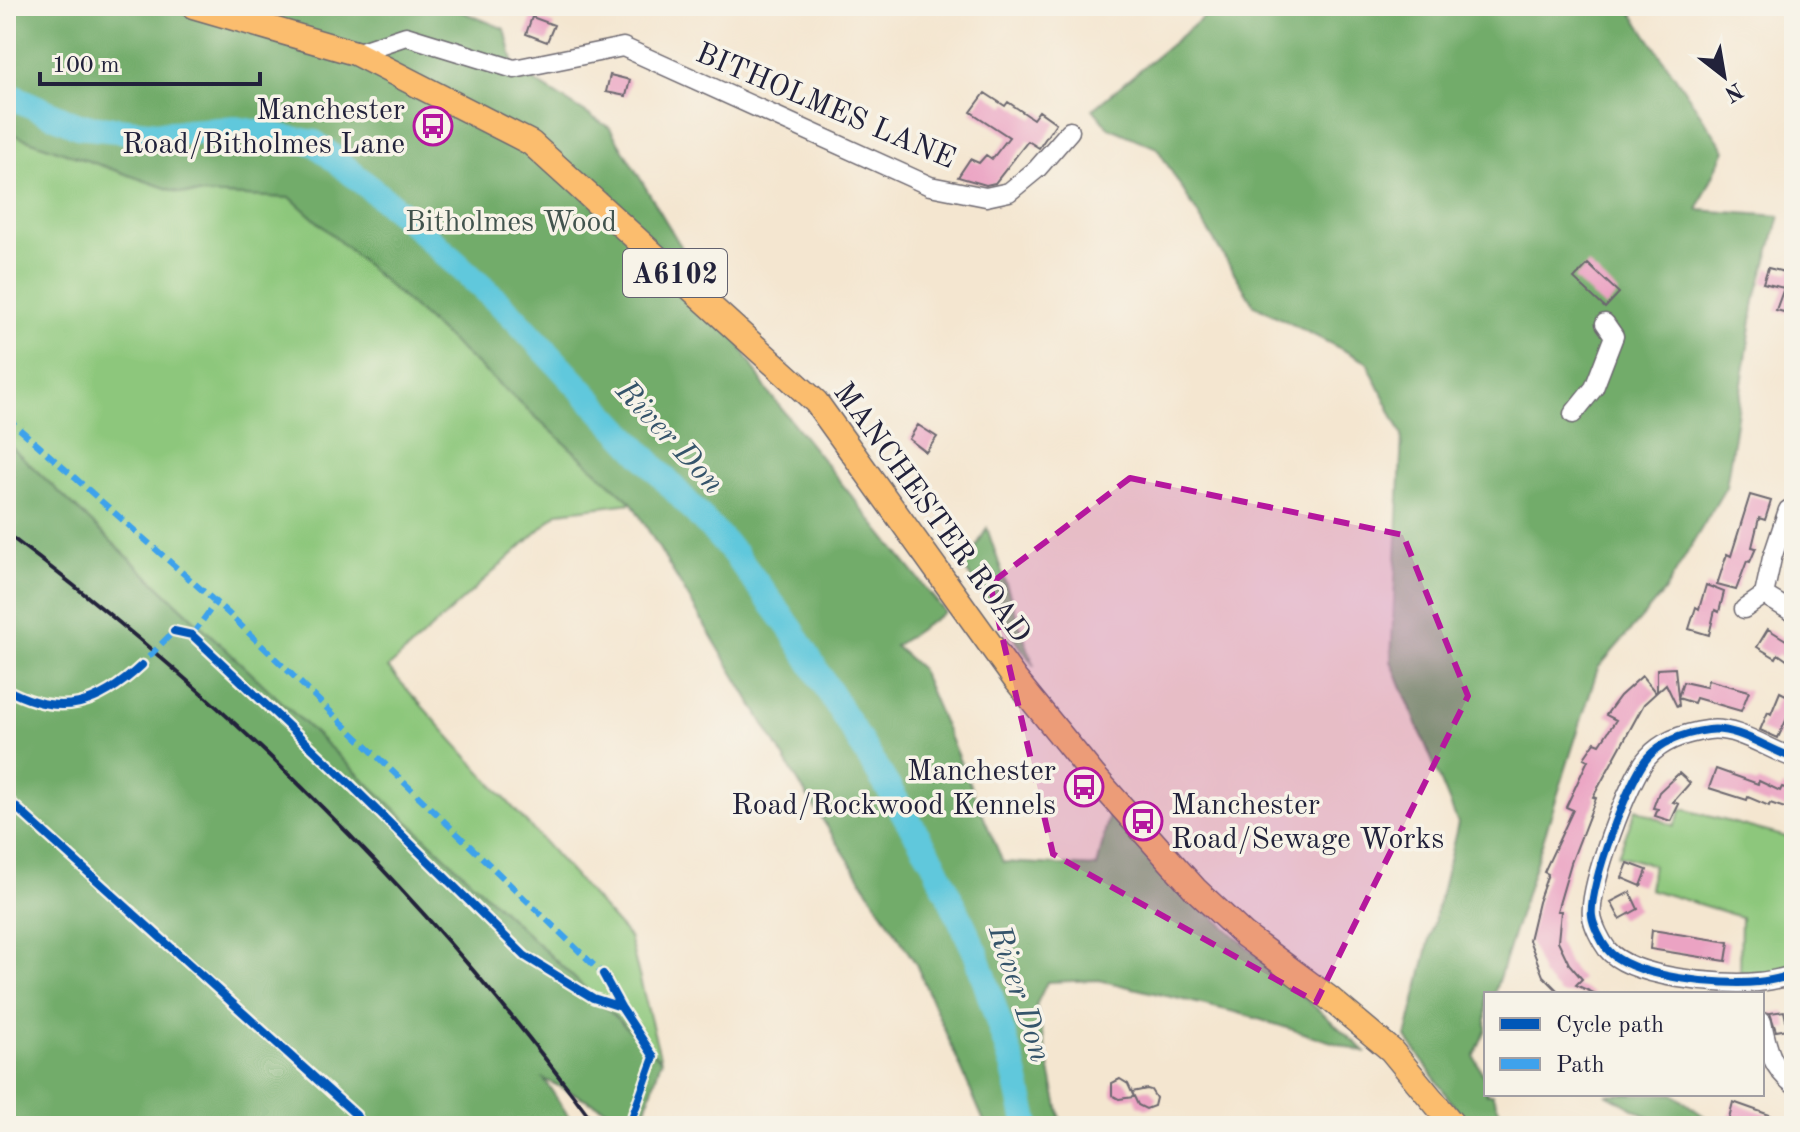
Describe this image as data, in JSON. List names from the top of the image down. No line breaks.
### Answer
{"streets":{"main road":["A6102","MANCHESTER ROAD"],"street":["BITHOLMES LANE"]},"crossings":[["BITHOLMES LANE","MANCHESTER ROAD"]],"water":["River Don"],"parks":["Bitholmes Wood"],"places":{"bus stop":["Manchester Road/Bitholmes Lane","Manchester Road/Rockwood Kennels","Manchester Road/Sewage Works"]},"legend":["Cycle path","Path"],"scale_bar":"100 m","north":"bottom right"}
